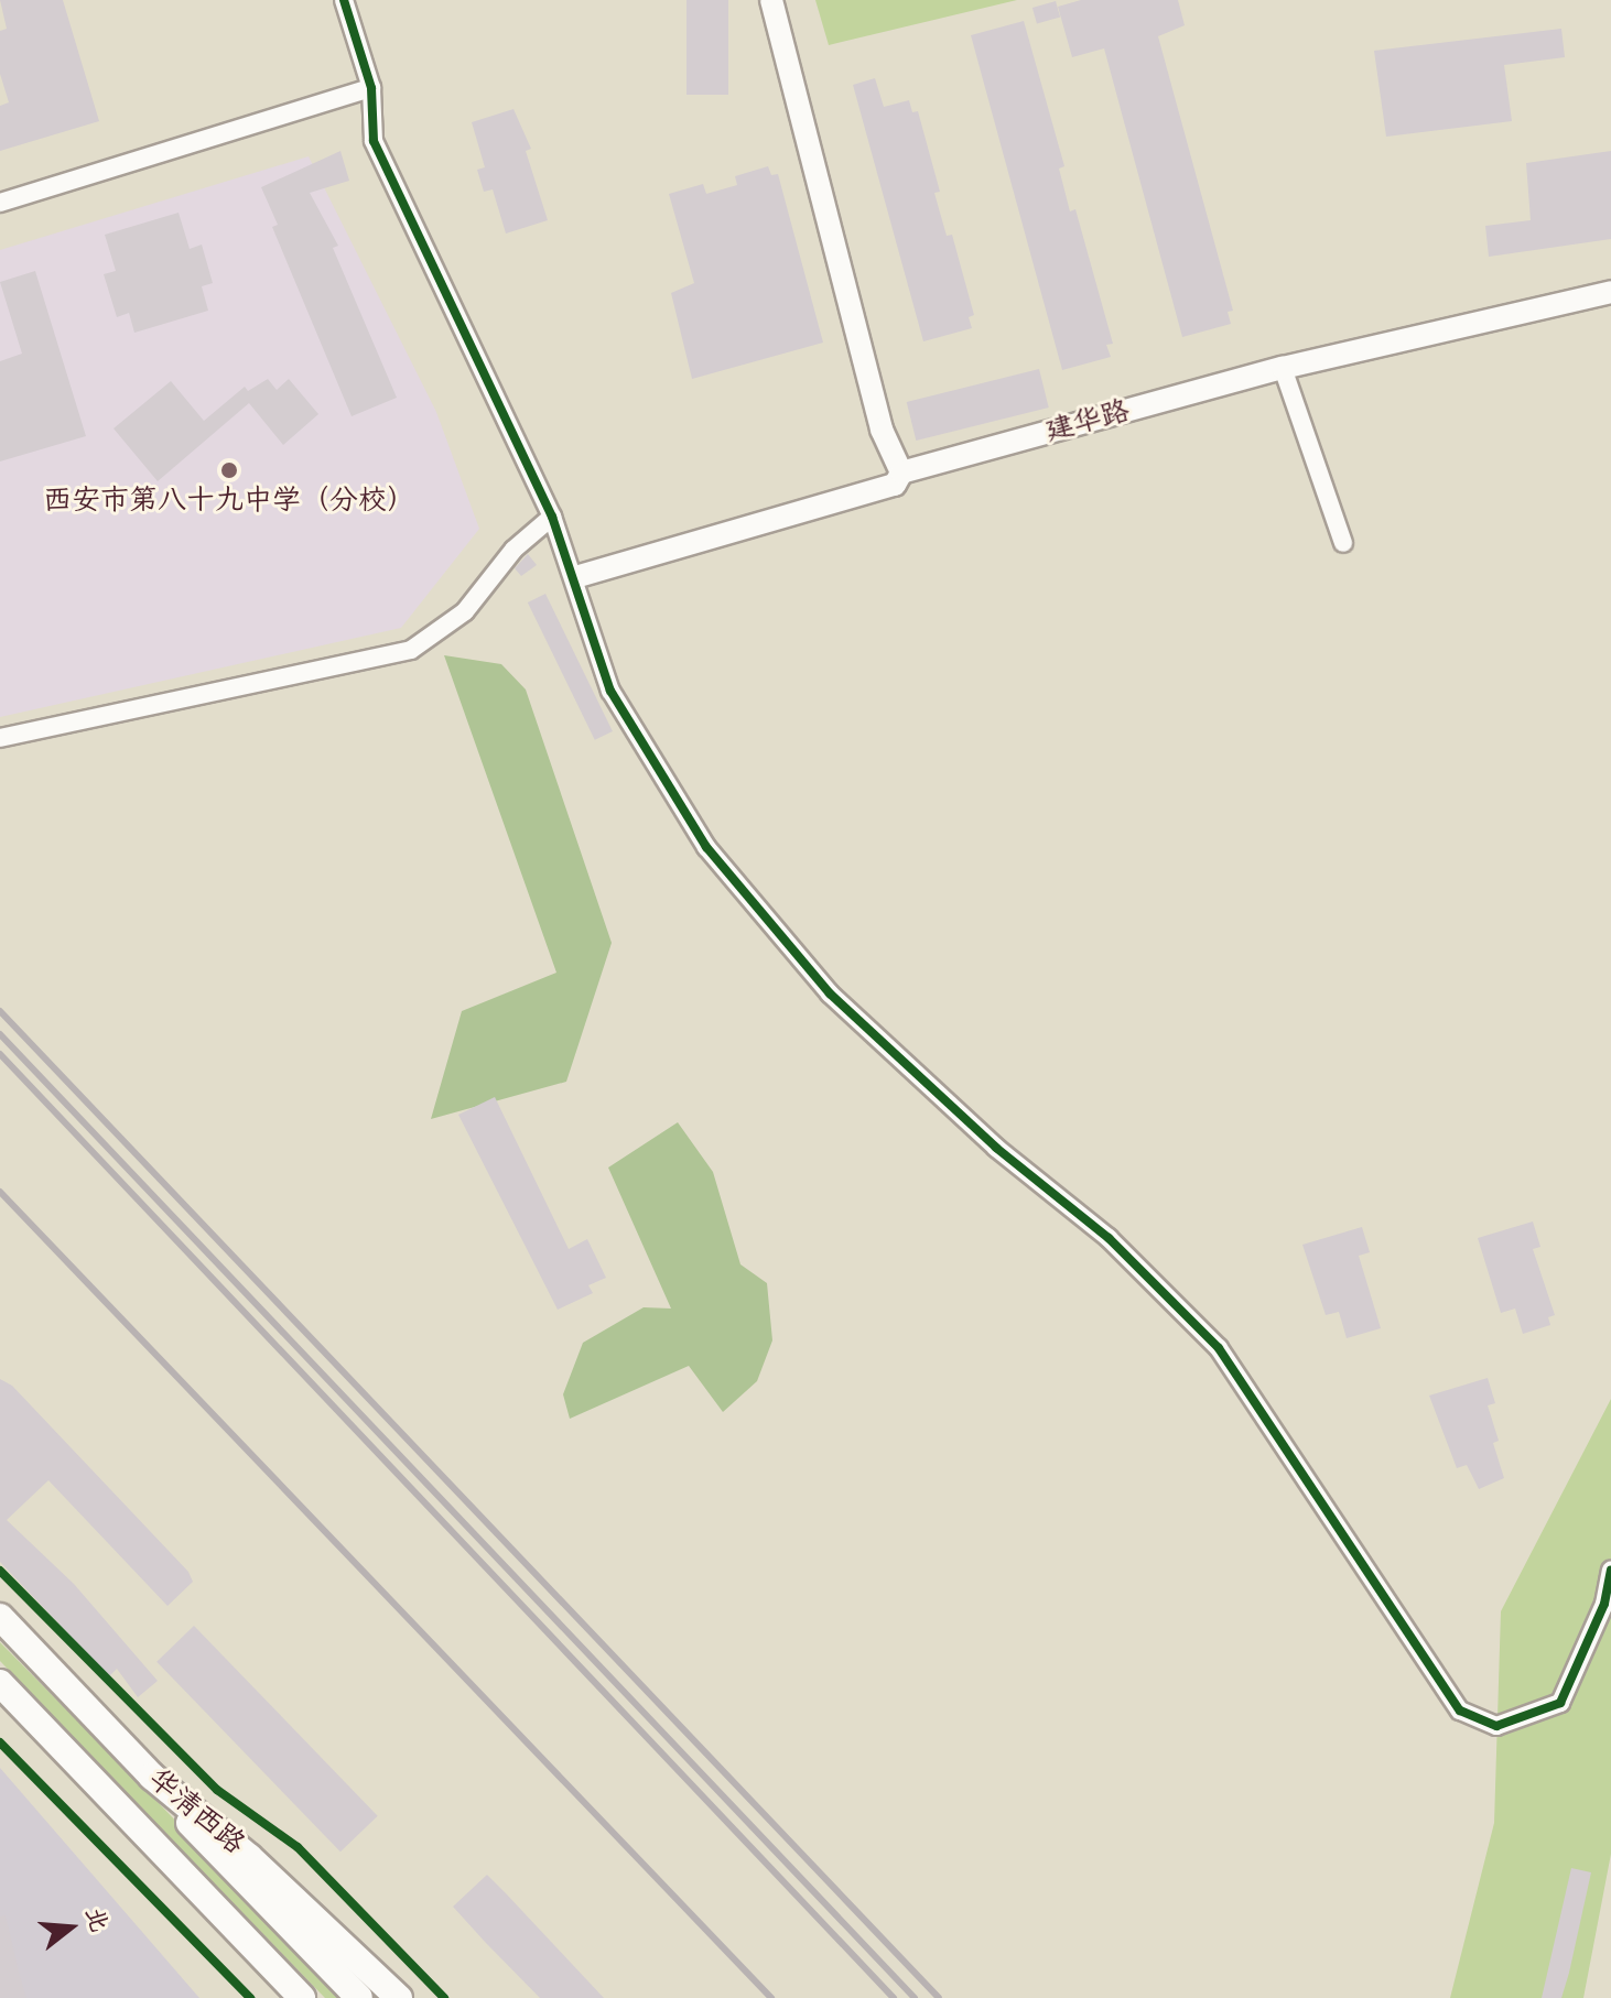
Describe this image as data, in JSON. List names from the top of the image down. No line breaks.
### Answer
{"streets":{"main road":["华清西路"],"street":["建华路"]},"places":["西安市第八十九中学（分校）"],"north":"right"}
